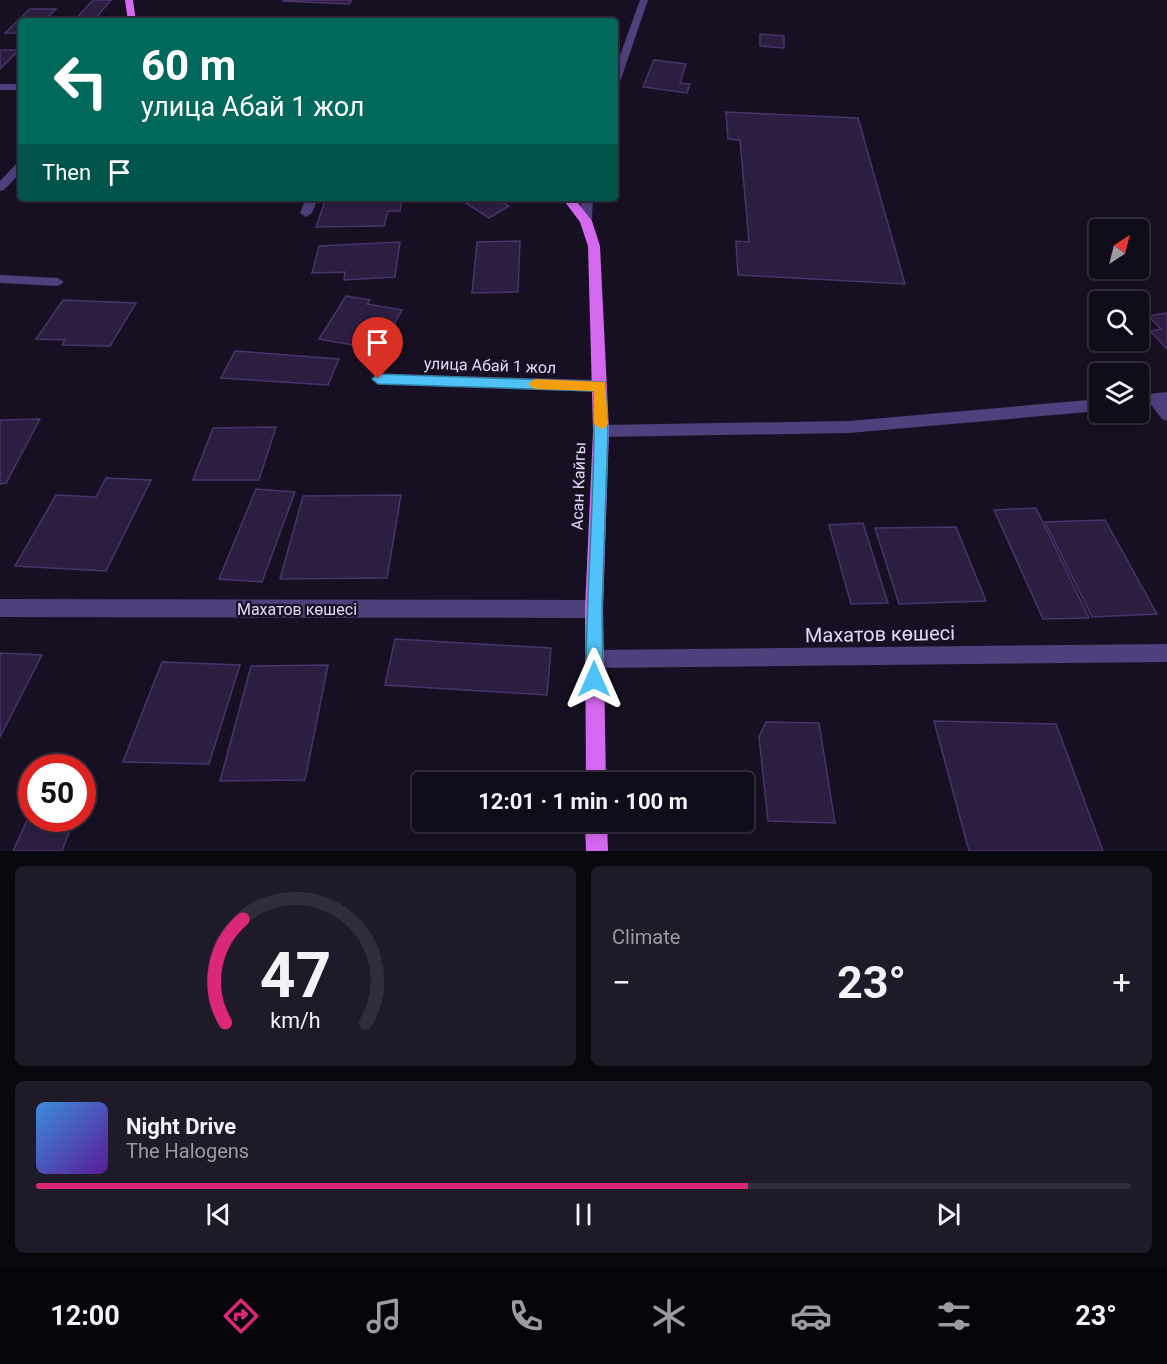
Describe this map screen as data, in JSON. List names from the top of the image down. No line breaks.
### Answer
{"streets":{"main road":["Асан Кайгы"],"street":["улица Абай 1 жол","Махатов көшесі"]},"crossings":[["улица Абай 1 жол","Асан Кайгы"],["Асан Кайгы","Махатов көшесі"]],"north":"top right","page":{"turn":["60 m","улица Абай 1 жол"],"then":"Then","limit":"50","trip":"12:01 · 1 min · 100 m","tile":"Climate","heat":["−","23°","+"],"song":["Night Drive","The Halogens"],"tabs":["12:00","23°"],"gauge":["47","km/h"]}}
